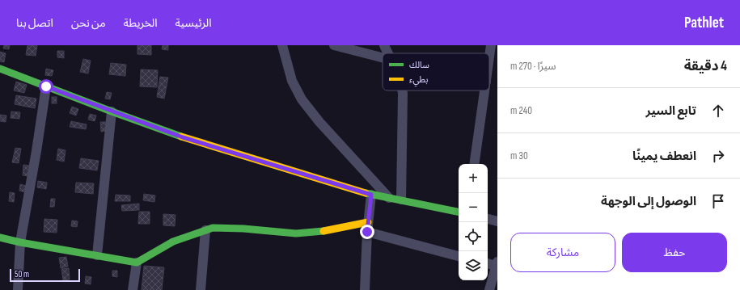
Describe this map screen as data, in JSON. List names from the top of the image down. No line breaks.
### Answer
{"legend":["سالك","بطيء"],"scale_bar":"50 m","page":{"header":"Pathlet","nav":["الرئيسية","الخريطة","من نحن","اتصل بنا"],"heading":["4 دقيقة","سيرًا · 270 m"],"list":[["تابع السير","240 m"],["انعطف يمينًا","30 m"],"الوصول إلى الوجهة"],"map_buttons":["+","−"],"buttons":["حفظ","مشاركة"],"scale":"50 m"}}
